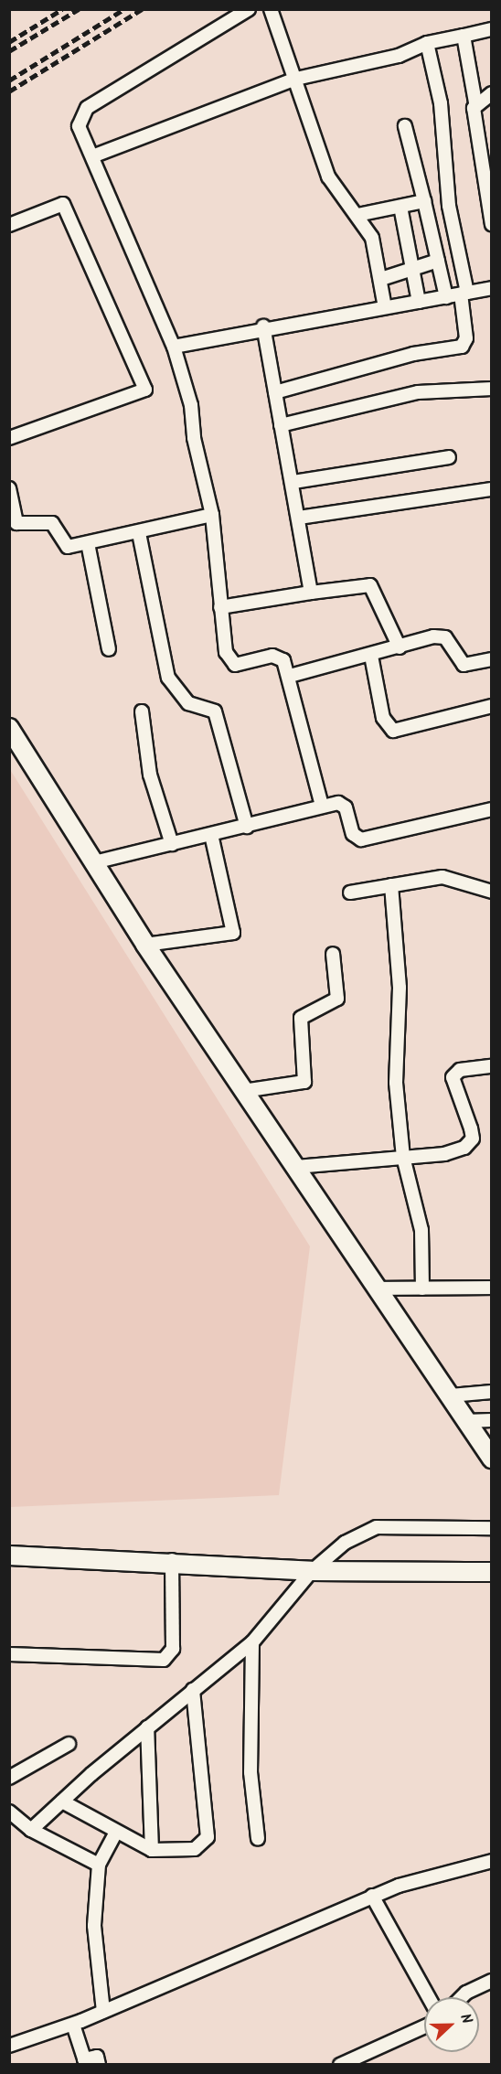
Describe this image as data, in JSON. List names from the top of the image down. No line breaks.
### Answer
{"north":"right"}
